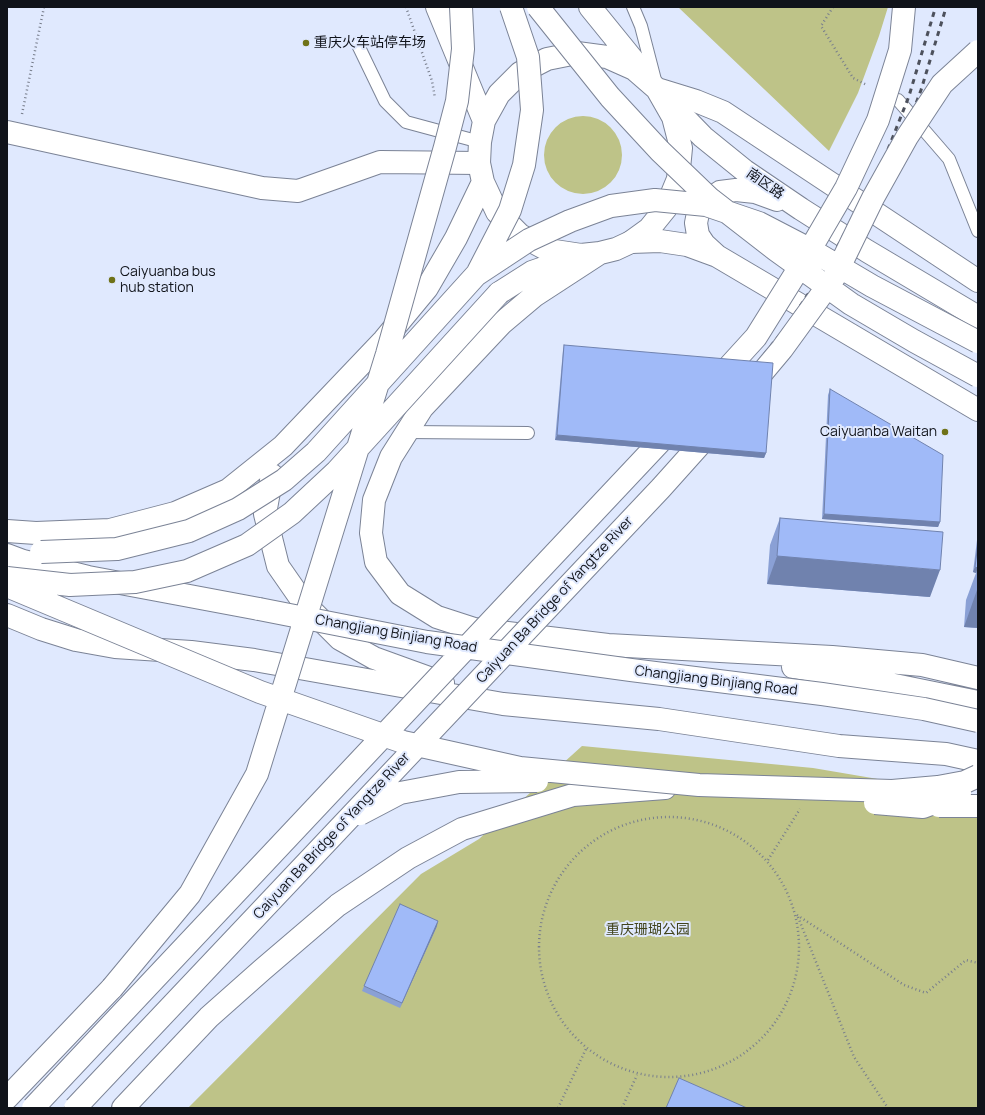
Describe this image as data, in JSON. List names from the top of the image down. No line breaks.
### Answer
{"streets":{"main road":["南区路","Caiyuan Ba Bridge of Yangtze River","Changjiang Binjiang Road"]},"parks":["重庆珊瑚公园"],"places":["重庆火车站停车场","Caiyuanba bus hub station","Caiyuanba Waitan"]}
